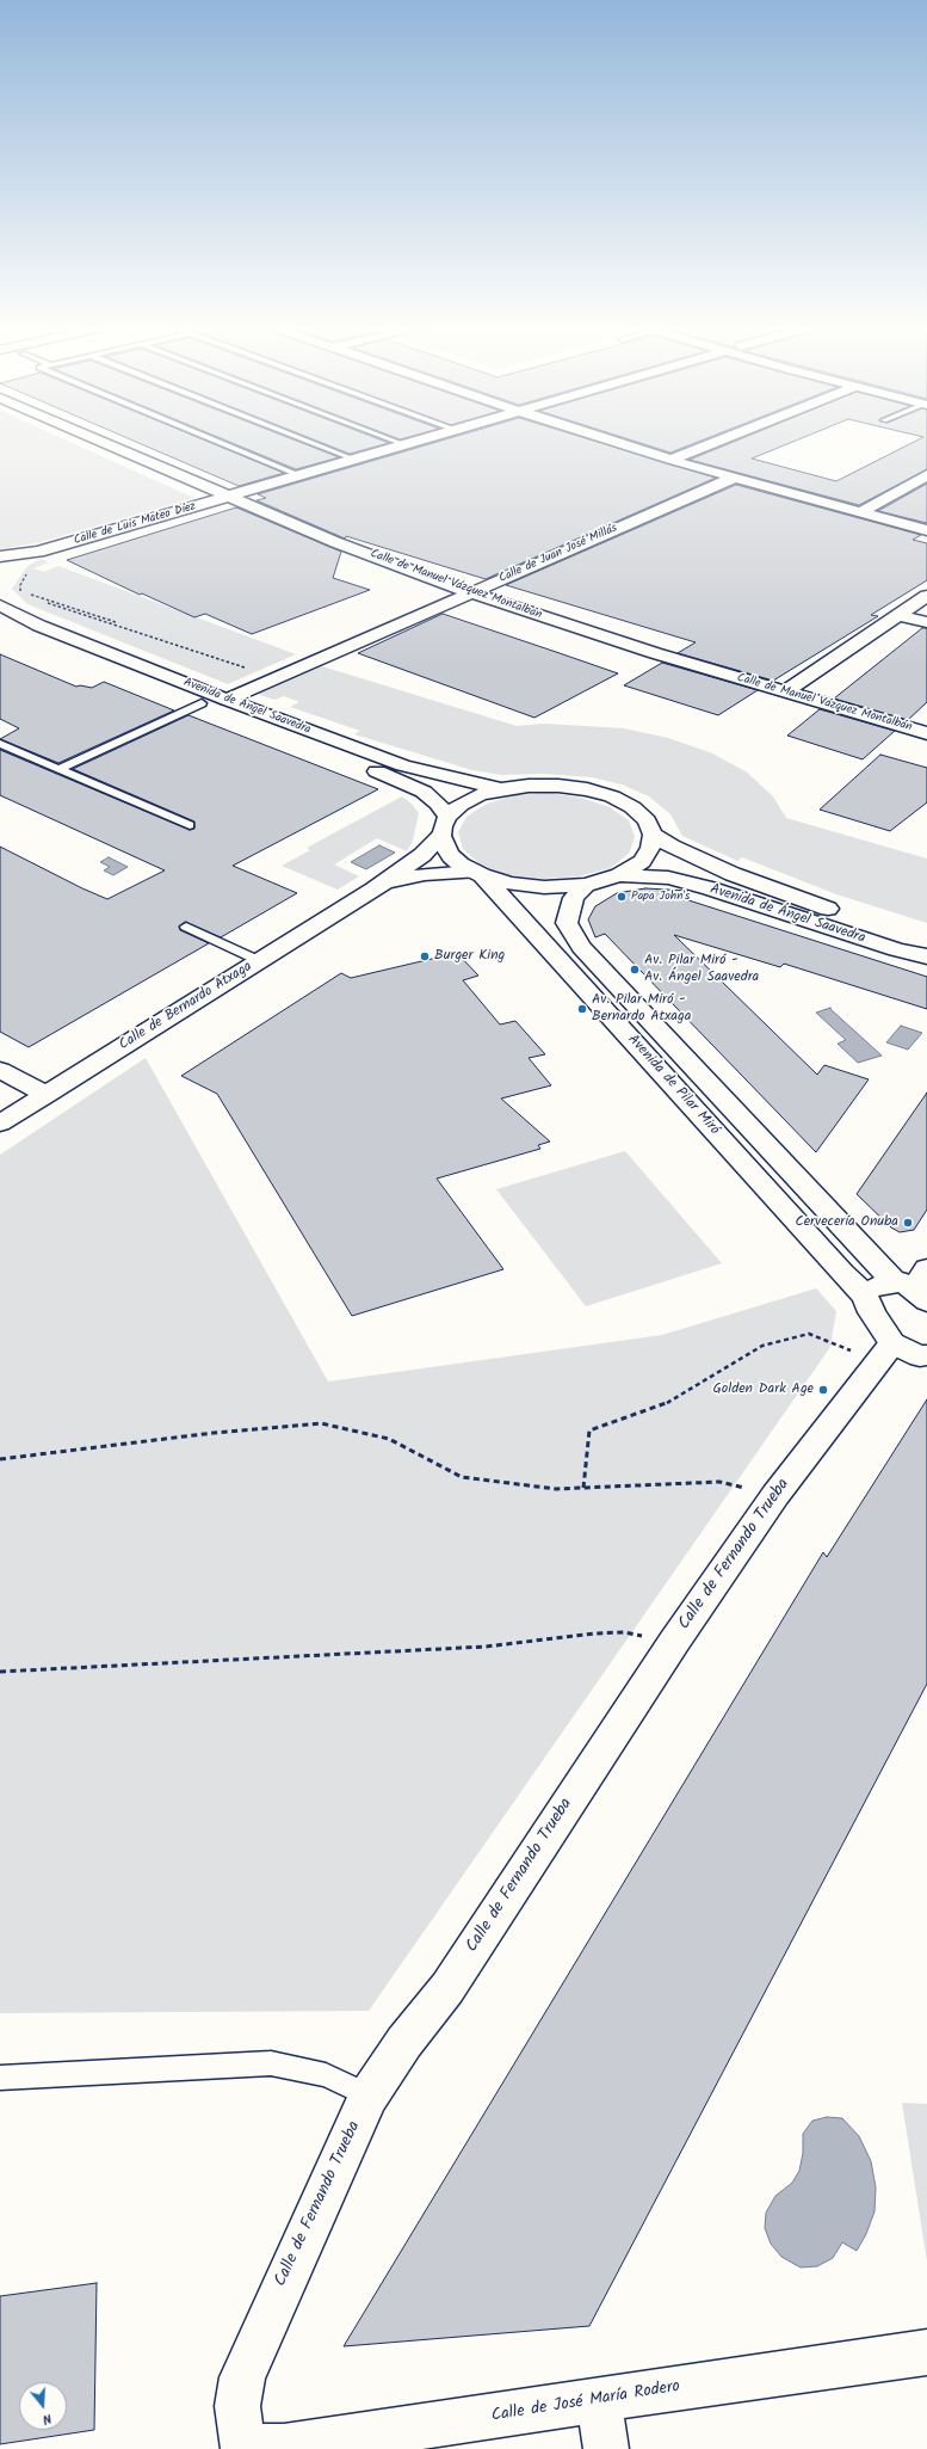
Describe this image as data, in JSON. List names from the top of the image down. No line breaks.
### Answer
{"streets":{"street":["Calle de Luis Mateo Díez","Calle de Juan José Millás","Calle de Manuel Vázquez Montalbán","Avenida de Ángel Saavedra","Calle de Bernardo Atxaga","Avenida de Pilar Miró","Calle de Fernando Trueba","Calle de José María Rodero"]},"crossings":[["Calle de Luis Mateo Díez","Calle de Manuel Vázquez Montalbán"],["Calle de Juan José Millás","Calle de Manuel Vázquez Montalbán"],["Calle de Juan José Millás","Avenida de Ángel Saavedra"],["Calle de Bernardo Atxaga","Avenida de Pilar Miró"],["Avenida de Pilar Miró","Calle de Fernando Trueba"],["Calle de Fernando Trueba","Calle de José María Rodero"]],"places":["Papa John's","Burger King","Av. Pilar Miró - Av. Ángel Saavedra","Av. Pilar Miró - Bernardo Atxaga","Cervecería Onuba","Golden Dark Age"],"north":"bottom"}
